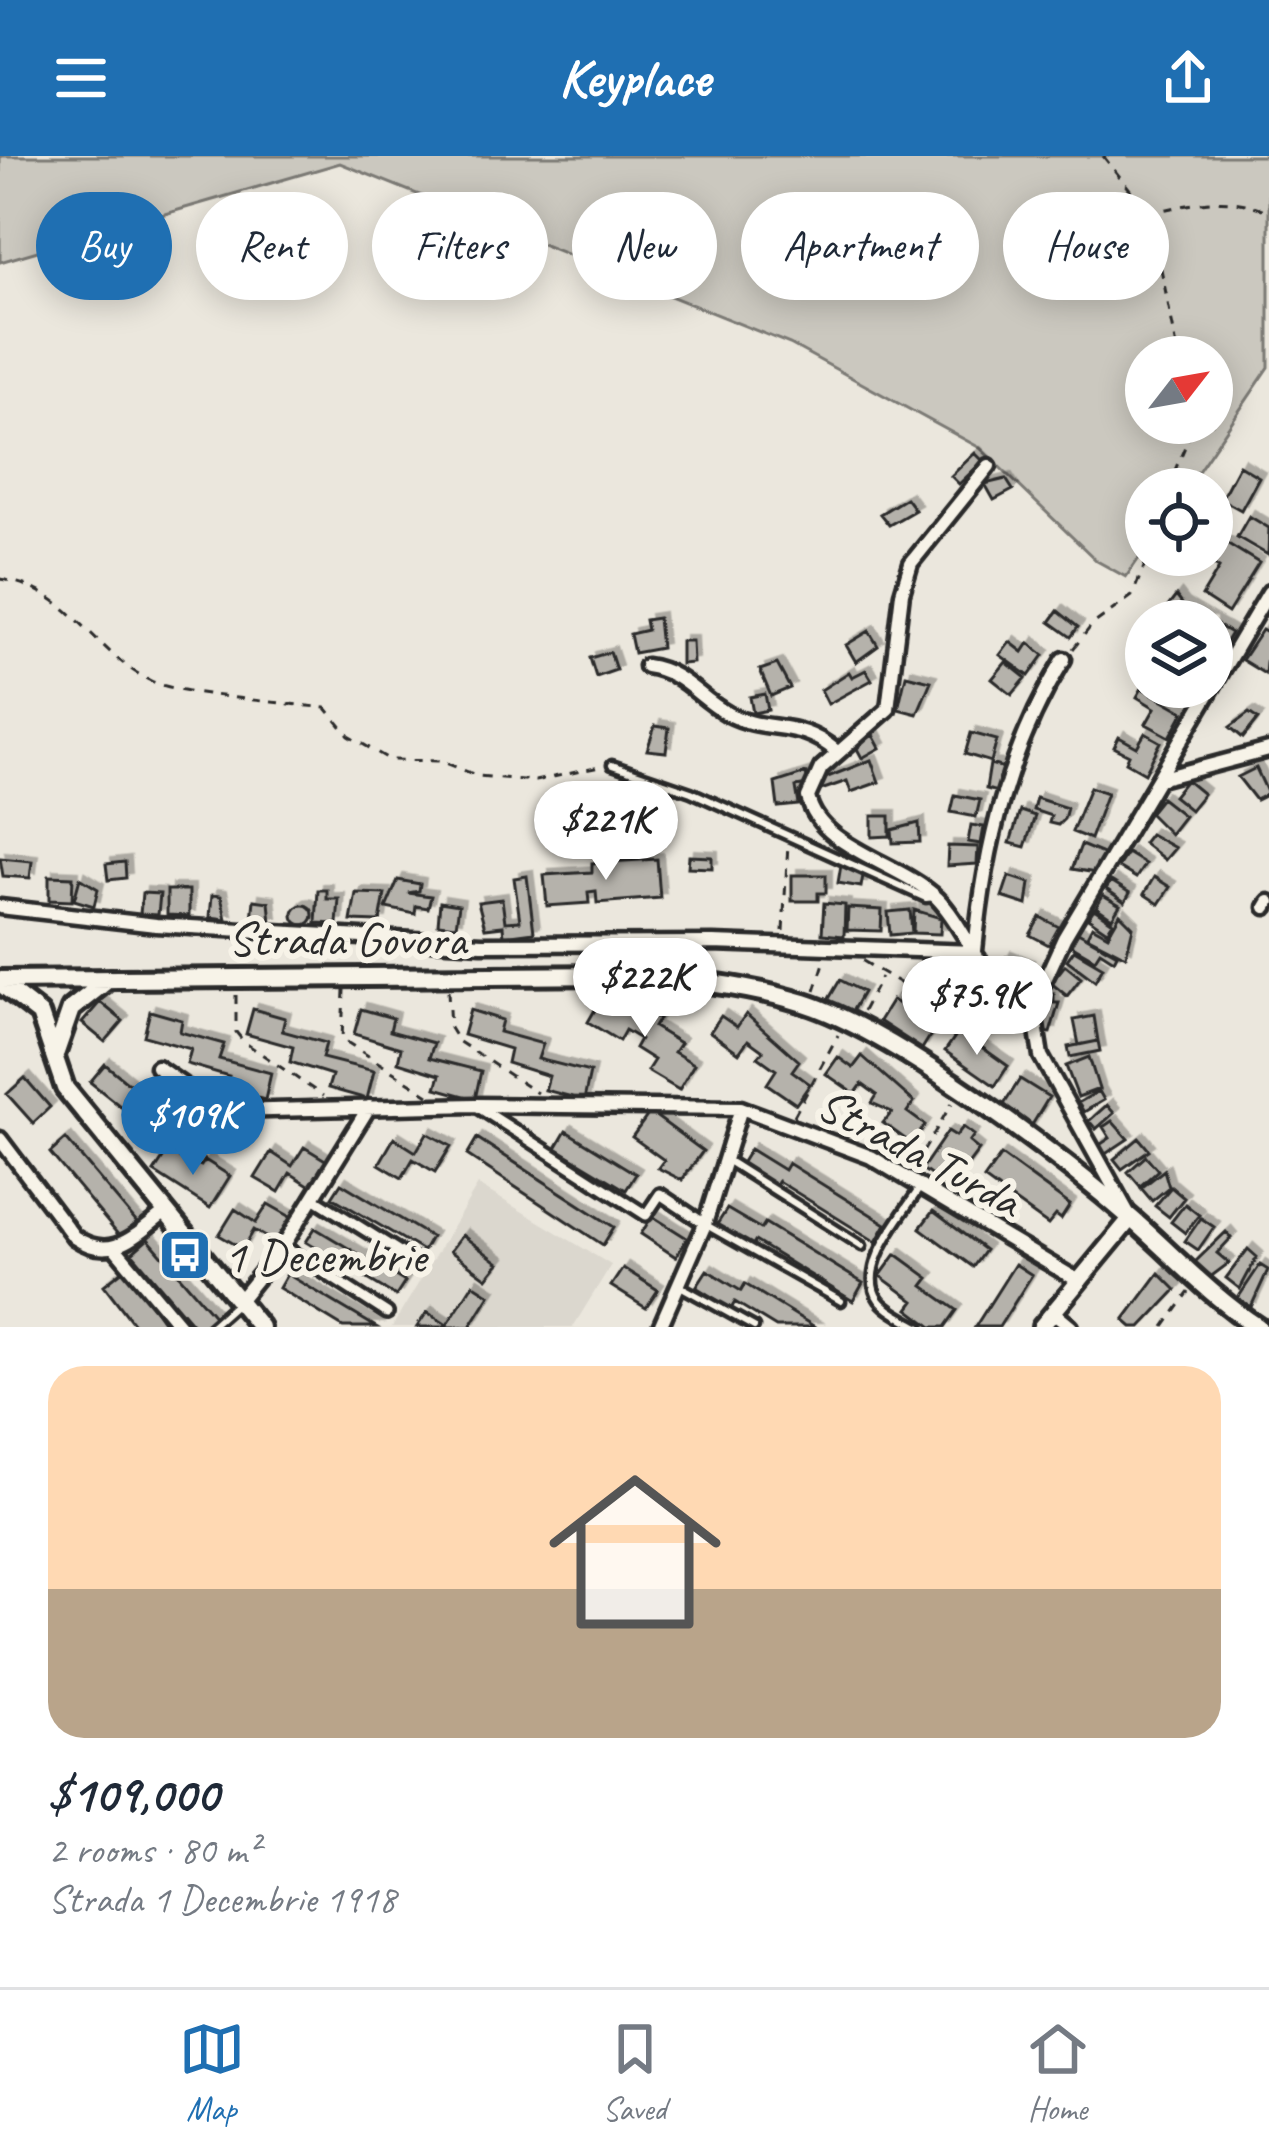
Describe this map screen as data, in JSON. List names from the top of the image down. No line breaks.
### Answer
{"streets":{"main road":["Strada Govora"],"street":["Strada Turda"]},"places":{"bus stop":["1 Decembrie"]},"north":"top right","page":{"header":"Keyplace","chip":["Buy","Rent","Filters","New","Apartment","House"],"price":["$221K","$222K","$75.9K","$109K"],"list":[{"name":"$109,000","note":"2 rooms · 80 m² · Strada 1 Decembrie 1918"}],"tabs":["Map","Saved","Home"]}}
